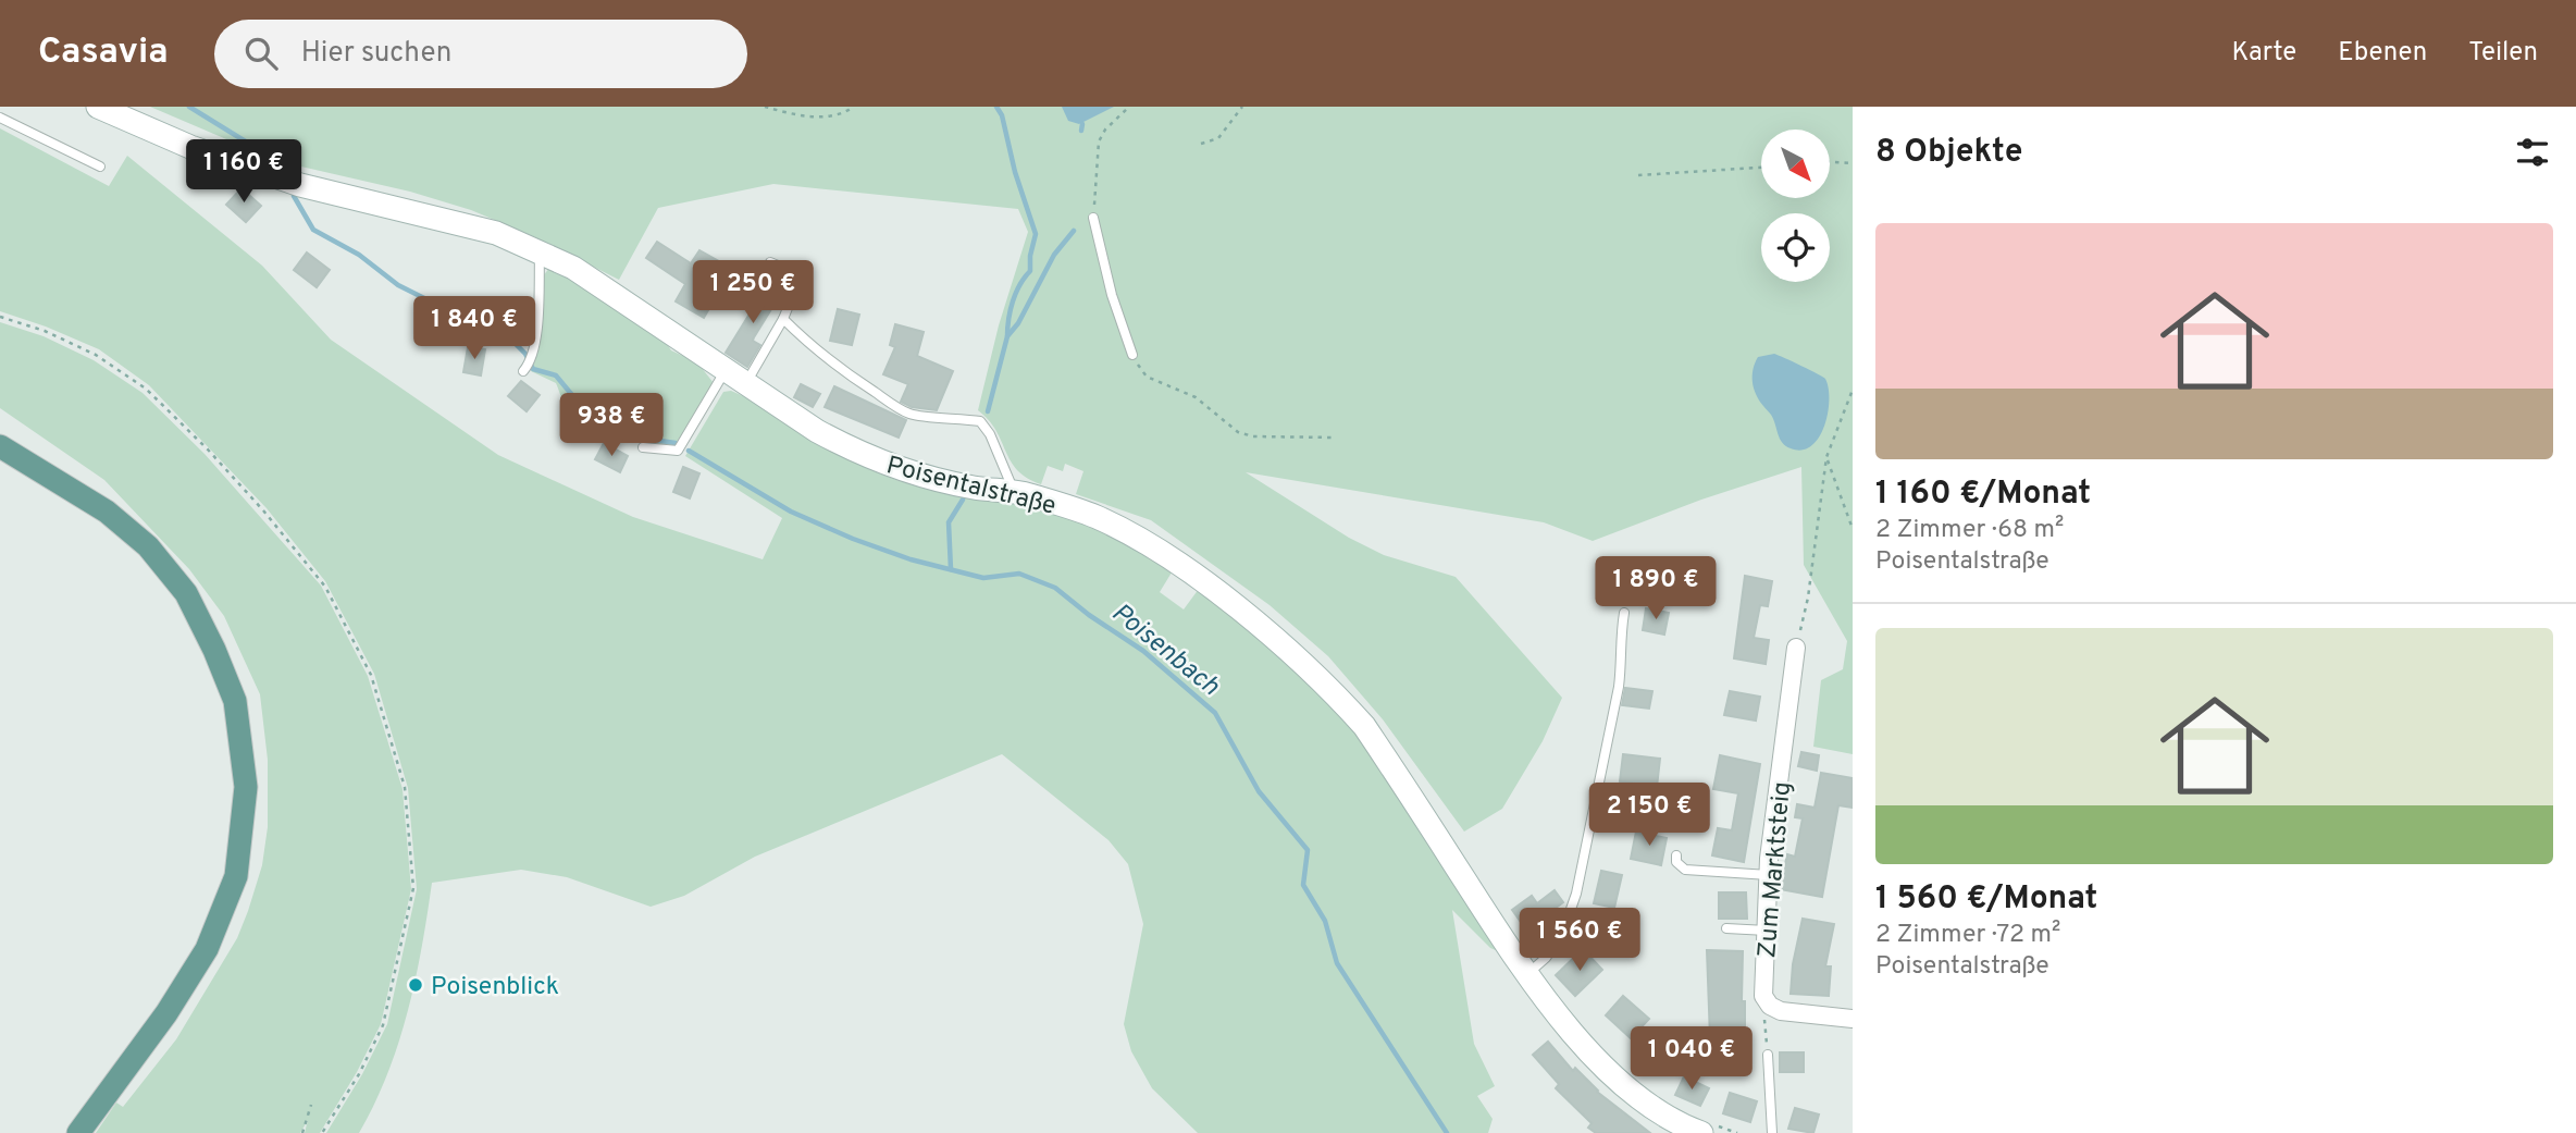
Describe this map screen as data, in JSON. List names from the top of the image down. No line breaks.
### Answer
{"streets":{"main road":["Poisentalstraße"],"street":["Zum Marktsteig"]},"water":["Poisenbach"],"places":["Poisenblick"],"north":"bottom right","page":{"header":"Casavia","search":"Hier suchen","nav":["Karte","Ebenen","Teilen"],"heading":"8 Objekte","price":["1 160 €","1 250 €","1 840 €","938 €","1 890 €","2 150 €","1 560 €","1 040 €"],"list":[{"name":"1 160 €/Monat","note":"2 Zimmer · 68 m² · Poisentalstraße"},{"name":"1 560 €/Monat","note":"2 Zimmer · 72 m² · Poisentalstraße"}]}}
